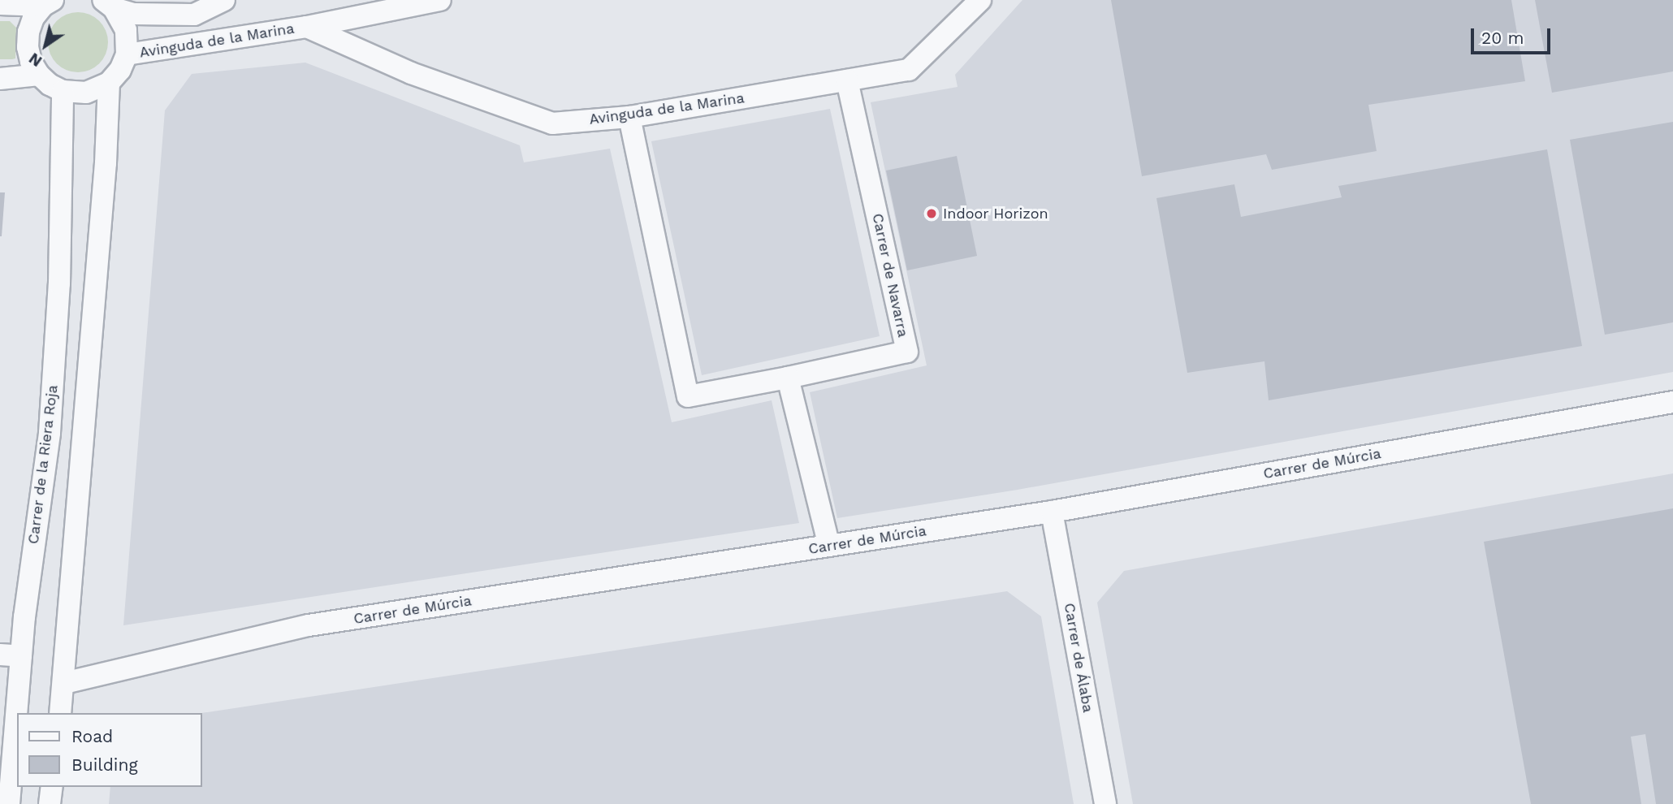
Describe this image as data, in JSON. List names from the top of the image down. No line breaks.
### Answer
{"streets":{"street":["Avinguda de la Marina","Carrer de Navarra","Carrer de Múrcia","Carrer de la Riera Roja","Carrer de Álaba"]},"crossings":[["Avinguda de la Marina","Carrer de Navarra"],["Carrer de Múrcia","Carrer de Álaba"]],"places":["Indoor Horizon"],"legend":["Road","Building"],"scale_bar":"20 m","north":"bottom left"}
